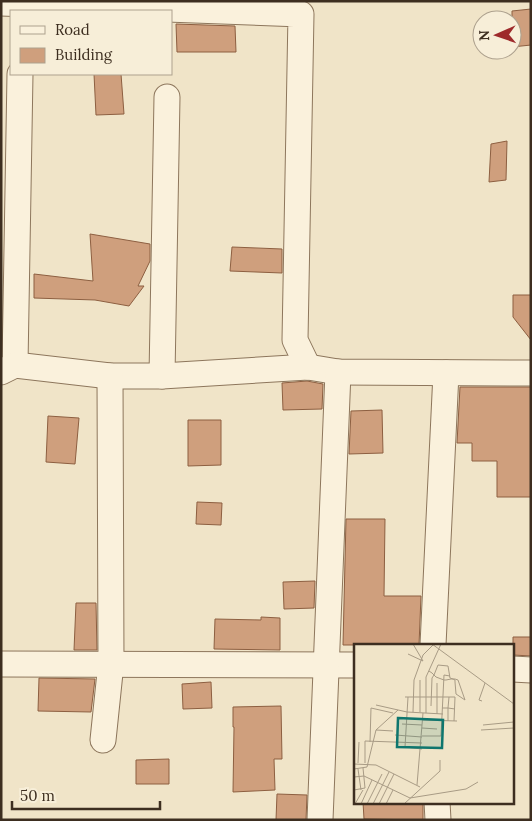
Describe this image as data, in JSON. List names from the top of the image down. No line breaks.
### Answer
{"legend":["Road","Building"],"scale_bar":"50 m","north":"left"}
